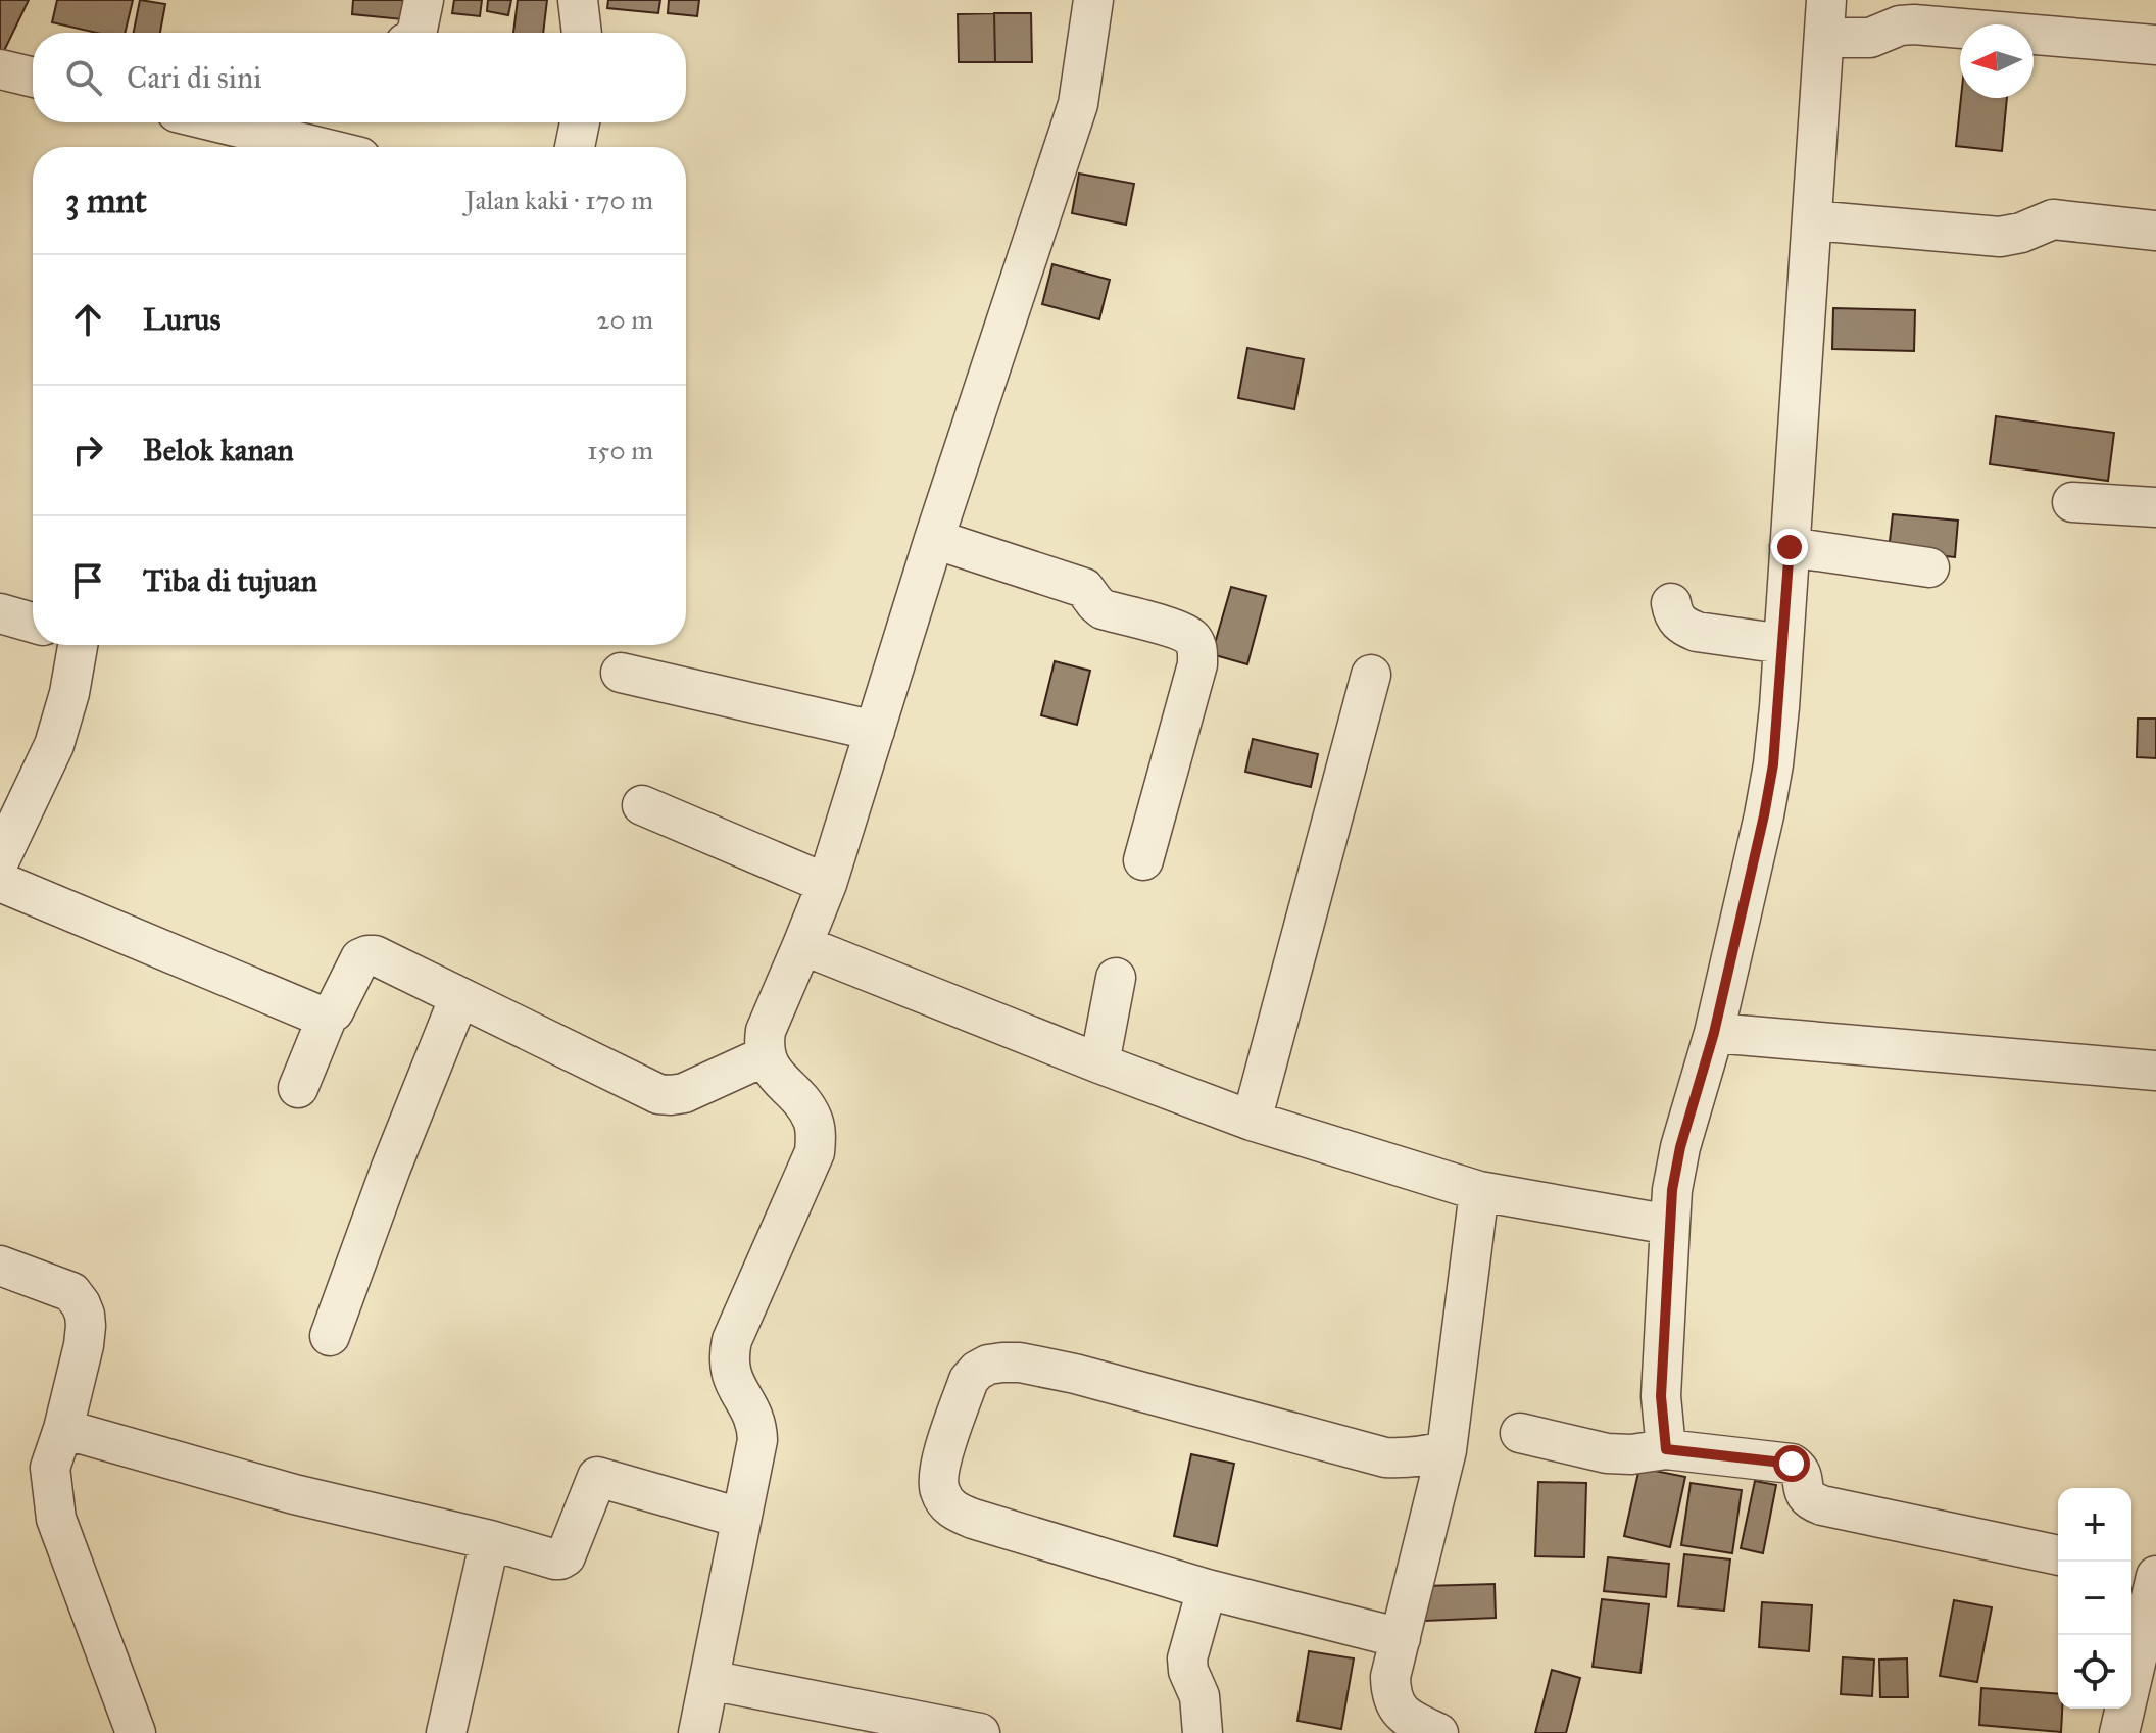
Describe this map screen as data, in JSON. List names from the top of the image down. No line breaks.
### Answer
{"north":"left","page":{"search":"Cari di sini","heading":["3 mnt","Jalan kaki · 170 m"],"list":[["Lurus","20 m"],["Belok kanan","150 m"],"Tiba di tujuan"],"map_buttons":["+","−"]}}
